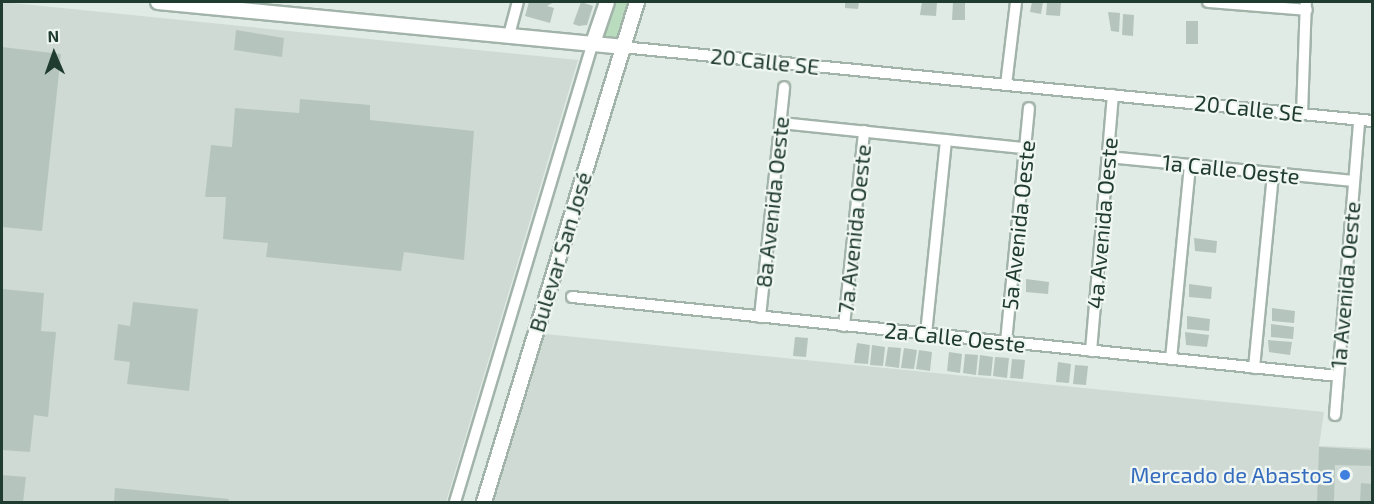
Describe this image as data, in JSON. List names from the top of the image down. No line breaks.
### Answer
{"streets":{"street":["20 Calle SE","1a Calle Oeste","8a Avenida Oeste","4a Avenida Oeste","5a Avenida Oeste","7a Avenida Oeste","Bulevar San José","1a Avenida Oeste","2a Calle Oeste"]},"crossings":[["20 Calle SE","4a Avenida Oeste"],["20 Calle SE","Bulevar San José"],["20 Calle SE","1a Avenida Oeste"],["1a Calle Oeste","4a Avenida Oeste"],["1a Calle Oeste","1a Avenida Oeste"],["8a Avenida Oeste","2a Calle Oeste"],["4a Avenida Oeste","2a Calle Oeste"],["5a Avenida Oeste","2a Calle Oeste"],["7a Avenida Oeste","2a Calle Oeste"],["1a Avenida Oeste","2a Calle Oeste"]],"places":["Mercado de Abastos"],"north":"top"}
